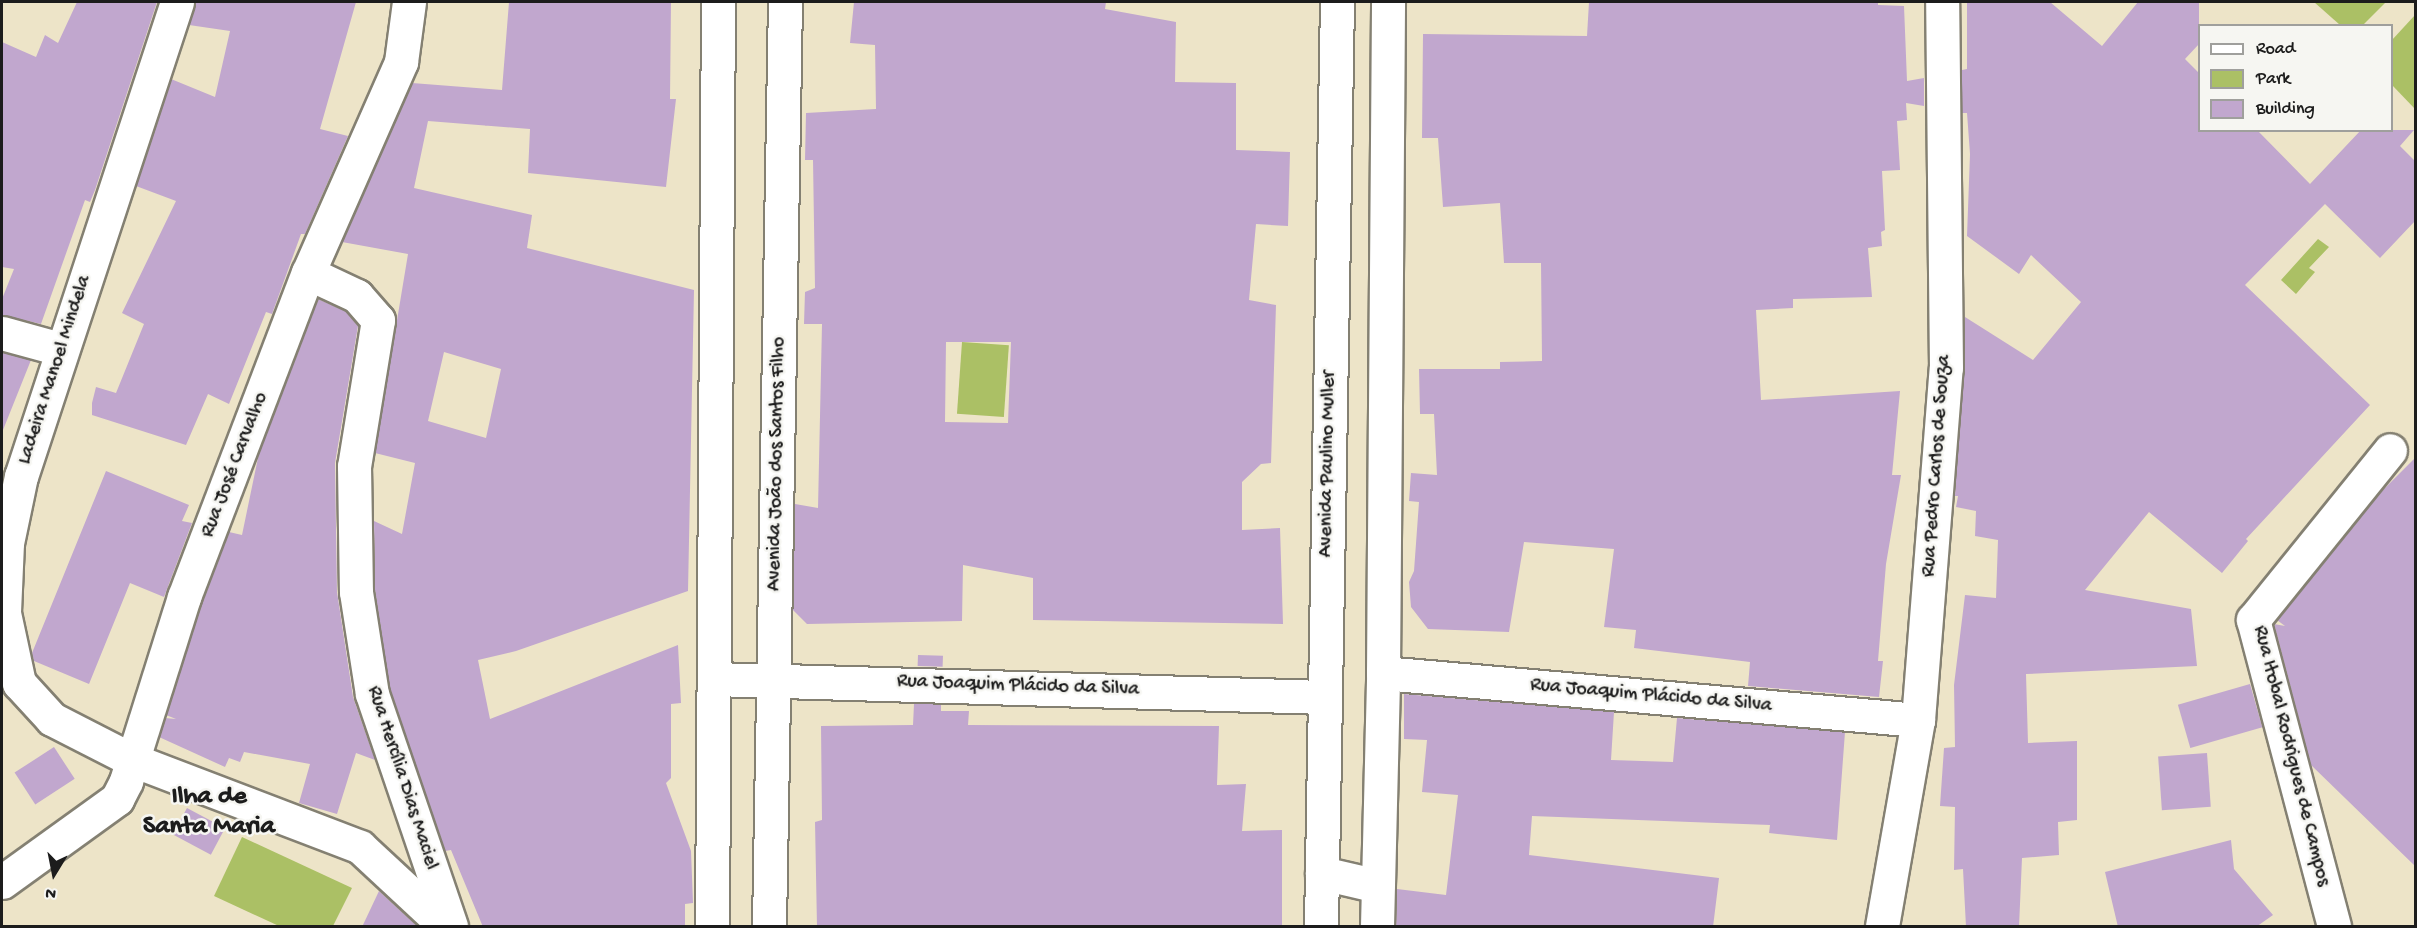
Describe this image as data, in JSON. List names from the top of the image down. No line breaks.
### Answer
{"streets":{"street":["Ladeira Manoel Mindela","Avenida João dos Santos Filho","Avenida Paulino Muller","Rua José Carvalho","Rua Pedro Carlos de Souza","Rua Joaquim Plácido da Silva","Rua Itobal Rodrigues de Campos","Rua Hercília Dias Maciel"]},"crossings":[["Ladeira Manoel Mindela","Rua José Carvalho"],["Avenida João dos Santos Filho","Rua Joaquim Plácido da Silva"],["Avenida Paulino Muller","Rua Joaquim Plácido da Silva"],["Rua José Carvalho","Rua Hercília Dias Maciel"],["Rua Pedro Carlos de Souza","Rua Joaquim Plácido da Silva"]],"districts":["Ilha de Santa Maria"],"legend":["Road","Park","Building"],"north":"bottom"}
